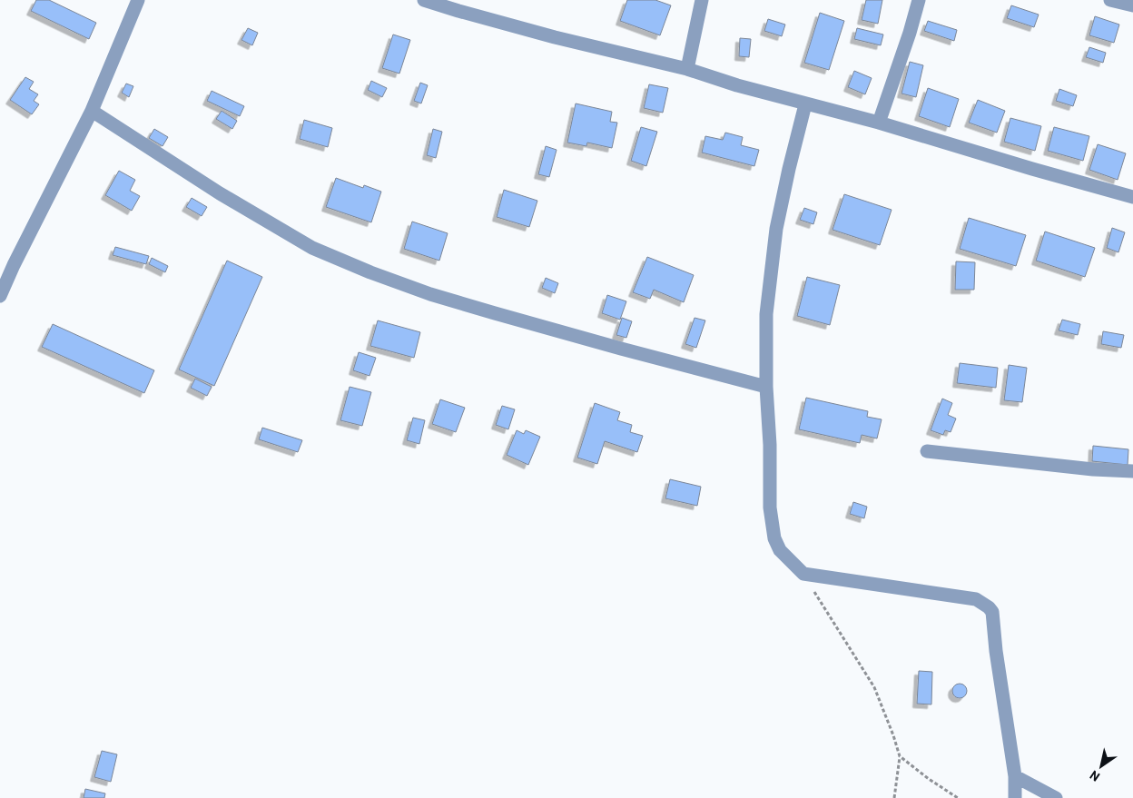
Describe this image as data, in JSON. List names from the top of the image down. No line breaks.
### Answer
{"north":"bottom left"}
